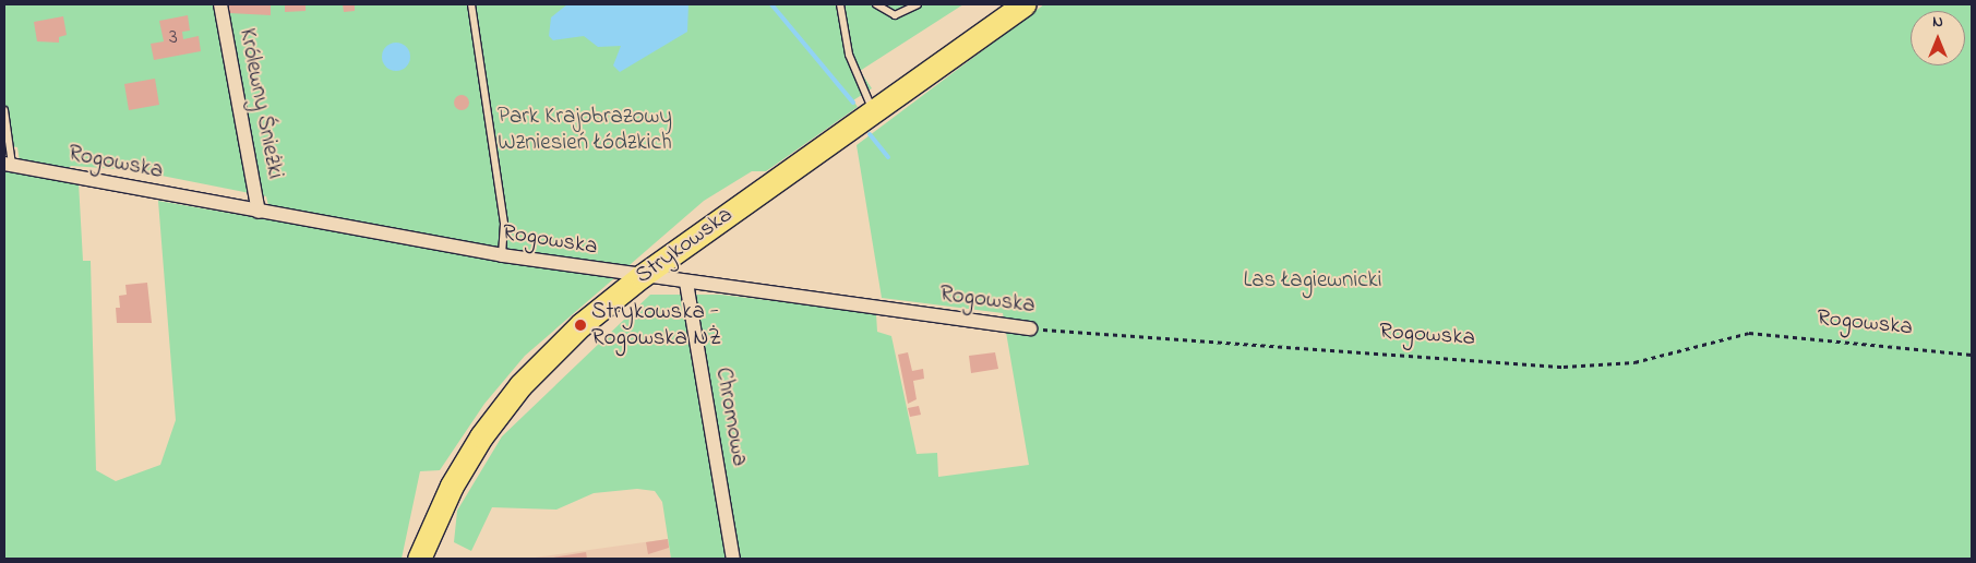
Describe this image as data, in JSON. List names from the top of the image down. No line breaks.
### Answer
{"streets":{"main road":["Strykowska"],"street":["Królewny Śnieżki","Rogowska","Chromowa"]},"crossings":[["Królewny Śnieżki","Rogowska"],["Rogowska","Strykowska"],["Rogowska","Chromowa"]],"parks":["Park Krajobrazowy Wzniesień Łódzkich","Las Łagiewnicki"],"places":["Strykowska - Rogowska NŻ"],"house_numbers":["3"],"north":"top"}
